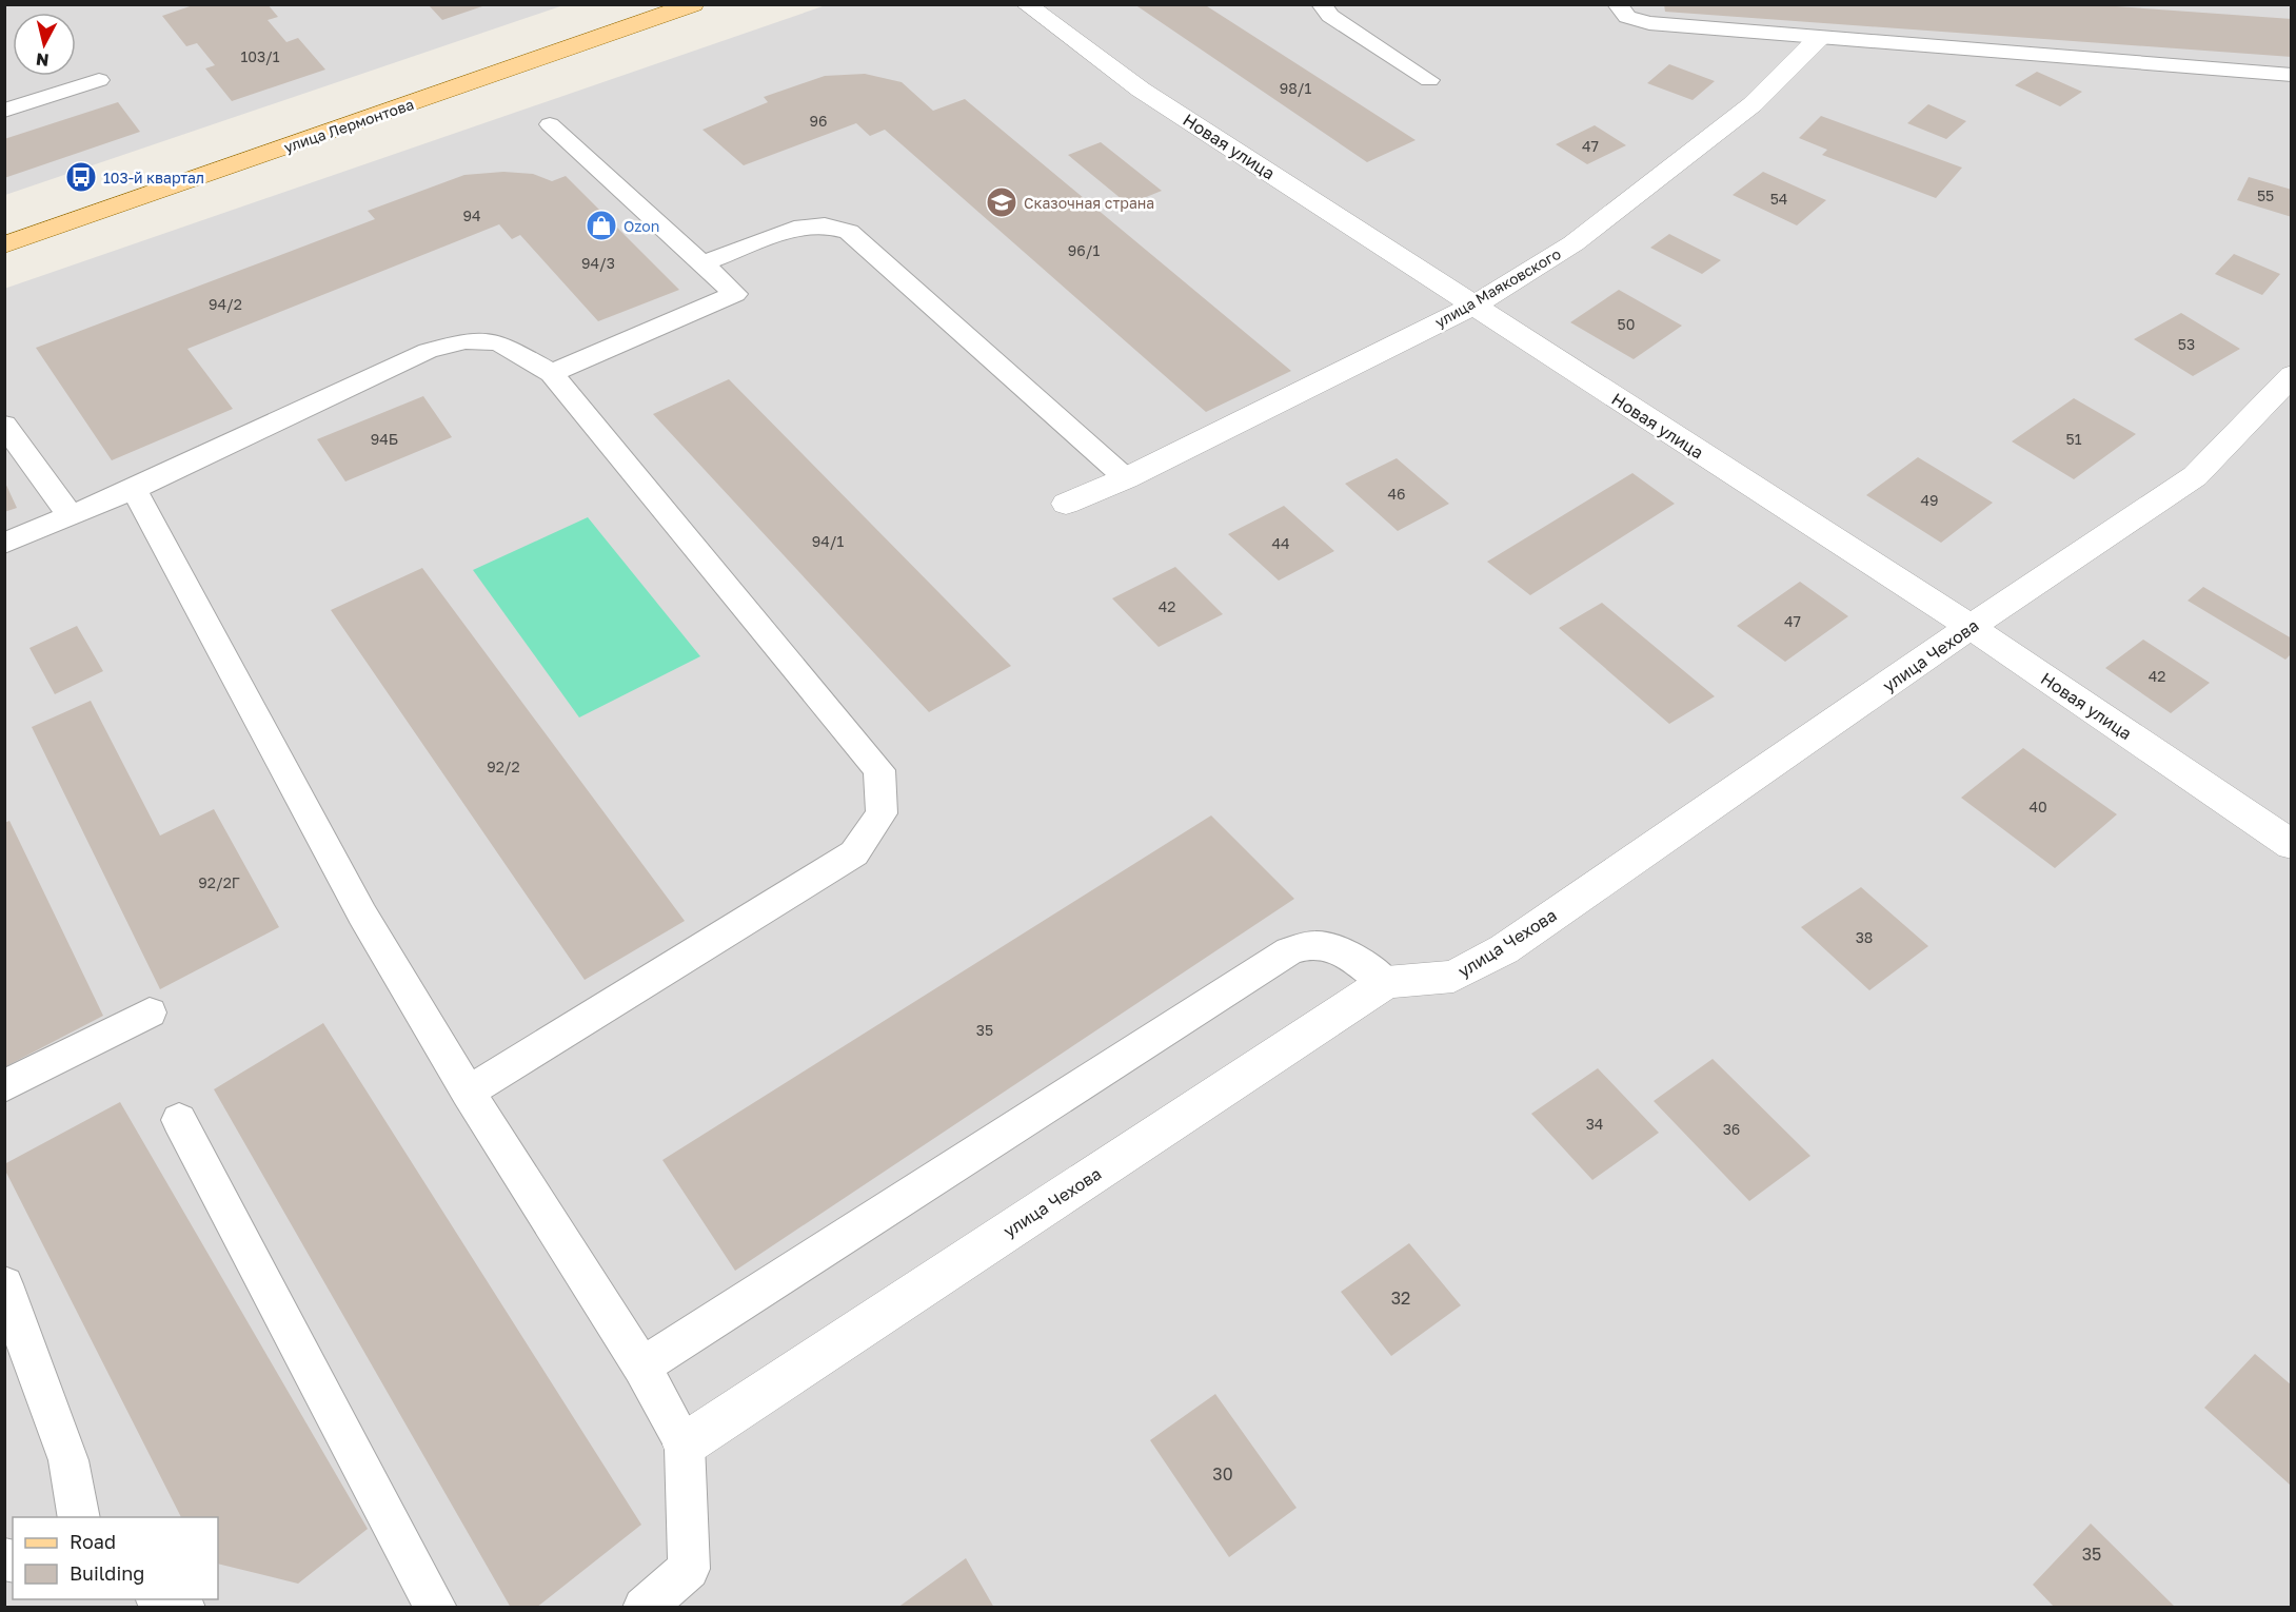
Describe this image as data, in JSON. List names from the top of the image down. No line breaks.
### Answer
{"streets":{"main road":["улица Лермонтова"],"street":["Новая улица","улица Маяковского","улица Чехова"]},"crossings":[["Новая улица","улица Маяковского"],["Новая улица","улица Чехова"]],"places":{"bus stop":["103-й квартал"],"school or university":["Сказочная страна"],"shop":["Ozon"]},"house_numbers":["103/1","98/1","96","47","55","54","94","96/1","94/3","94/2","50","53","94Б","51","46","49","94/1","44","42","47","42","92/2","40","92/2Г","38","35","34","36","32","30","35"],"legend":["Road","Building"],"north":"bottom"}
